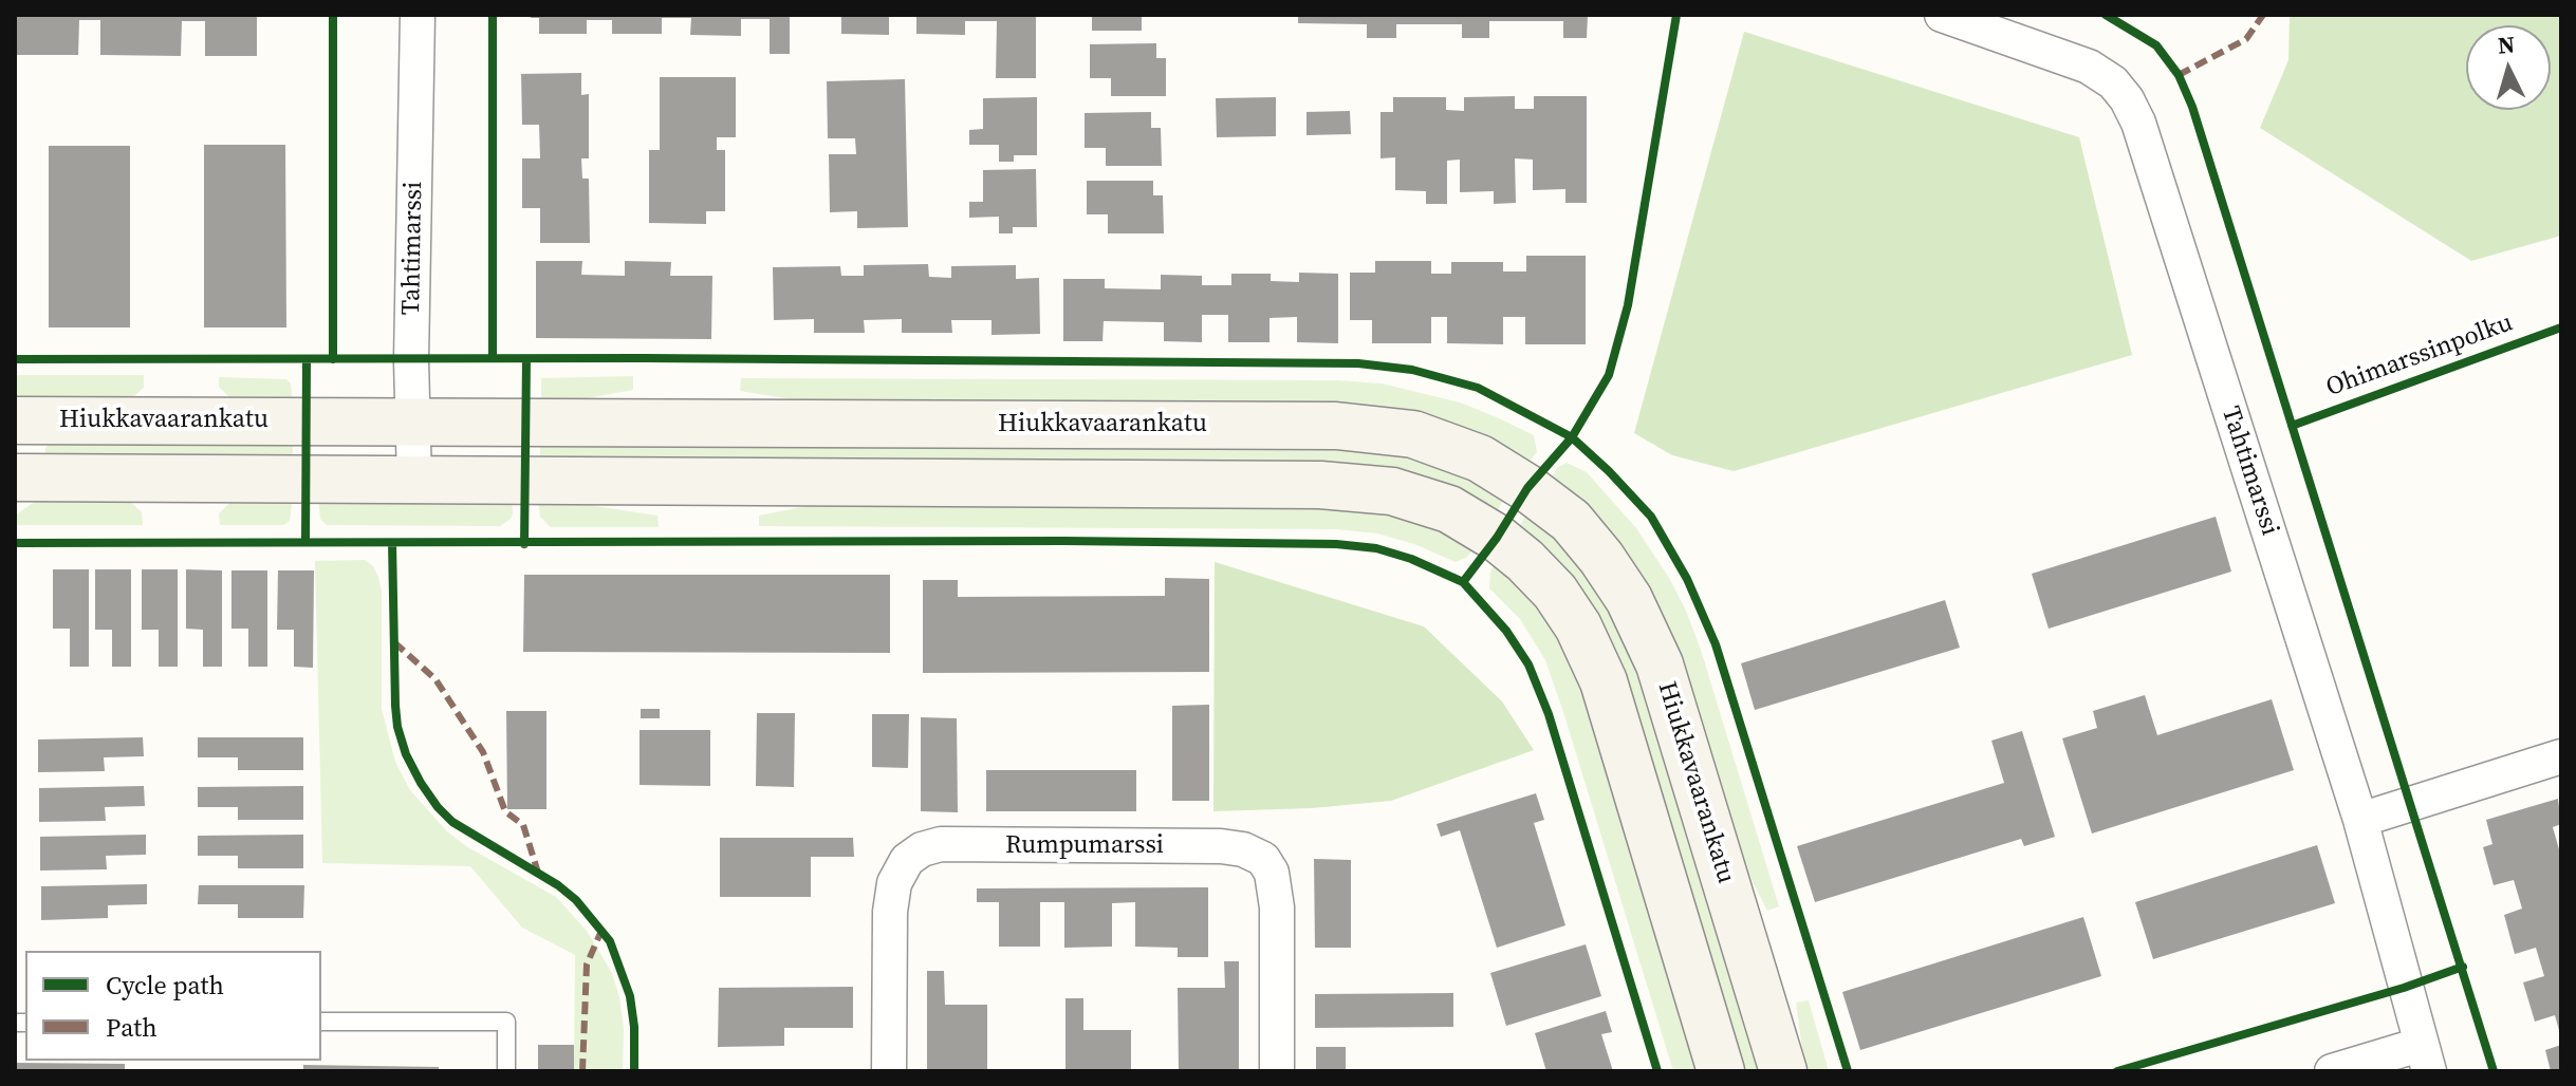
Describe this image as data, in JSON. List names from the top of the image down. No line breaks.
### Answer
{"streets":{"street":["Tahtimarssi","Hiukkavaarankatu","Rumpumarssi"],"cycle path":["Ohimarssinpolku"]},"crossings":[["Tahtimarssi","Hiukkavaarankatu"]],"legend":["Cycle path","Path"],"north":"top"}
